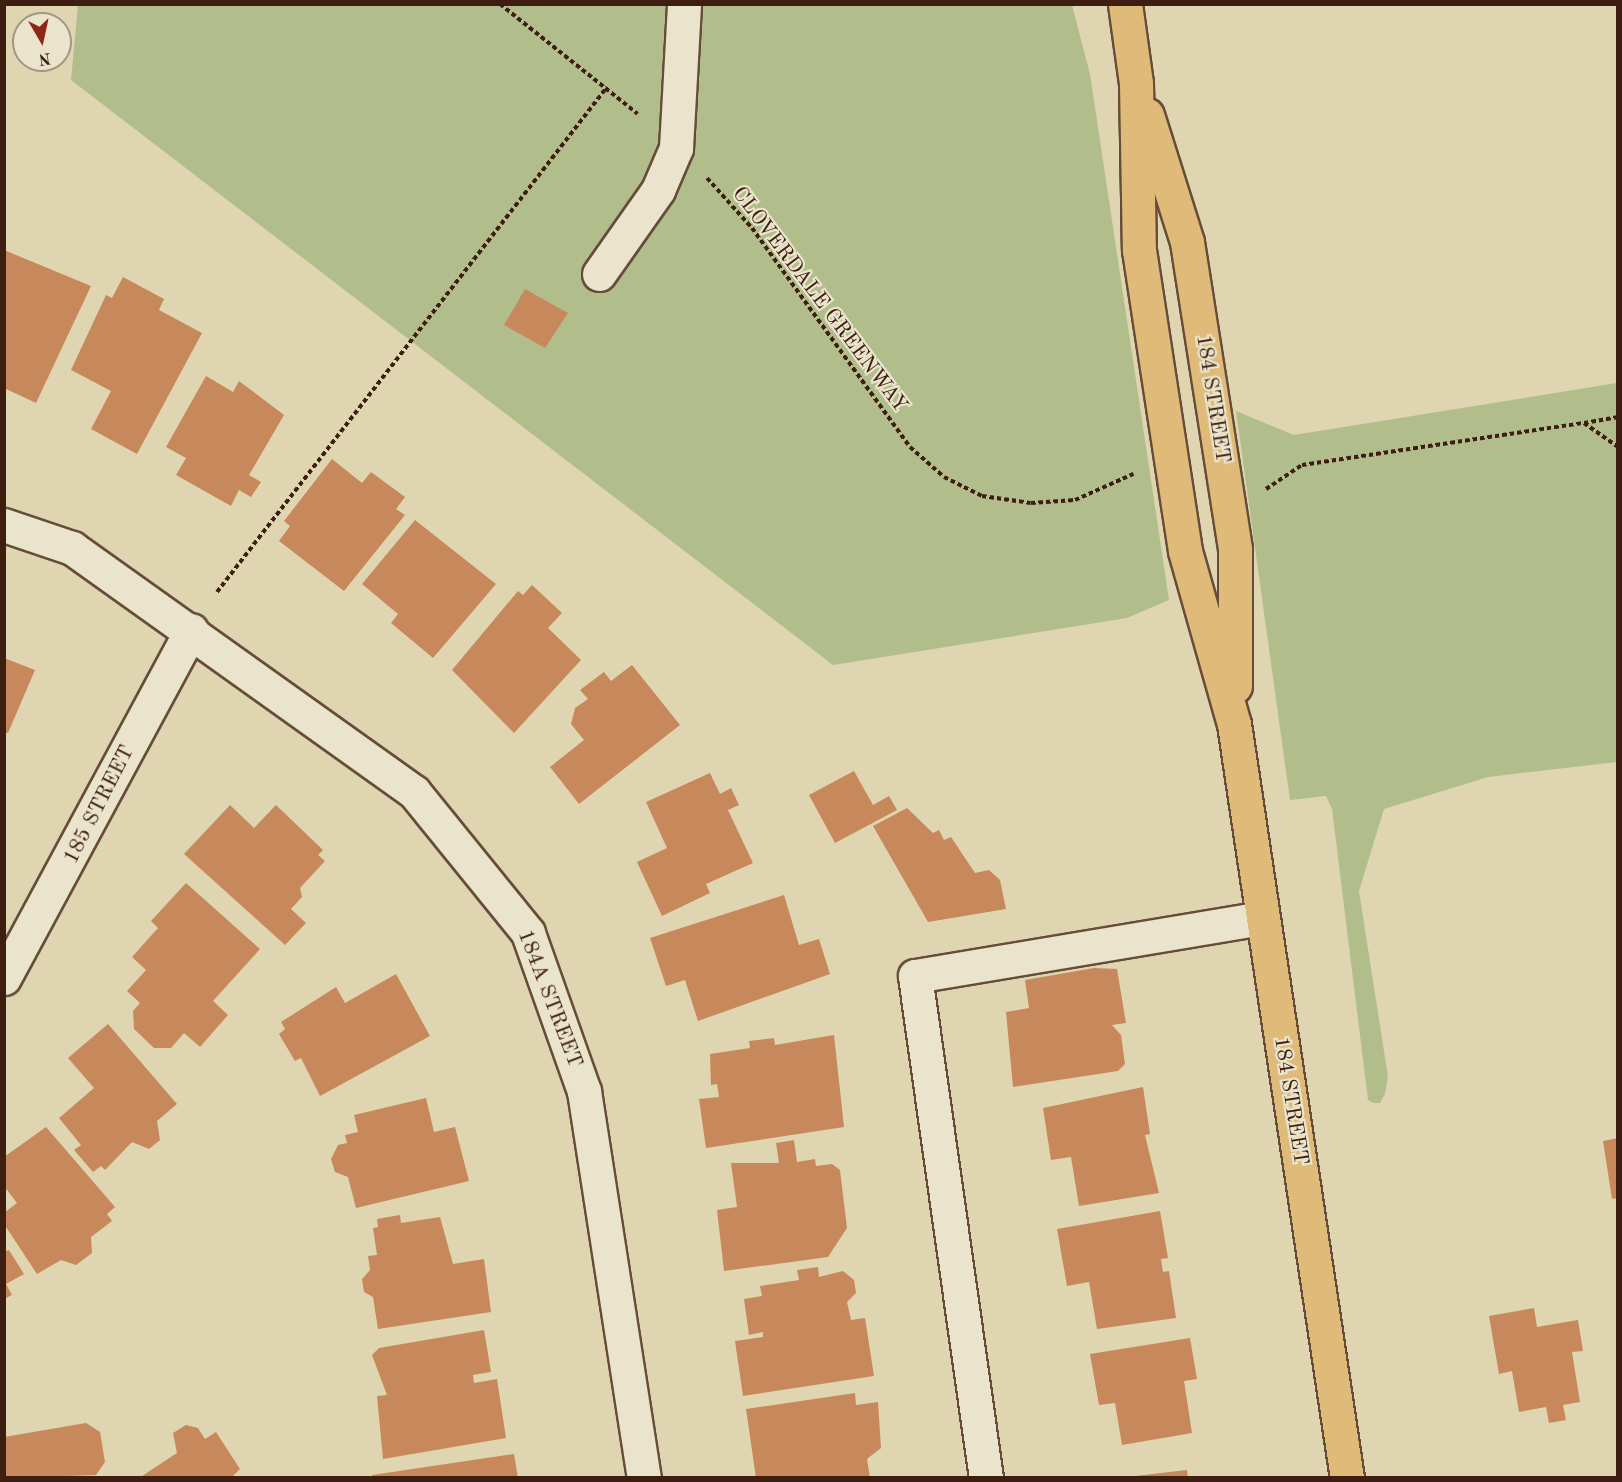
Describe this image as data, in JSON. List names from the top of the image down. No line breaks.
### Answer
{"streets":{"main road":["184 STREET"],"street":["185 STREET","184A STREET"],"path":["CLOVERDALE GREENWAY"]},"crossings":[["185 STREET","184A STREET"]],"north":"bottom"}
